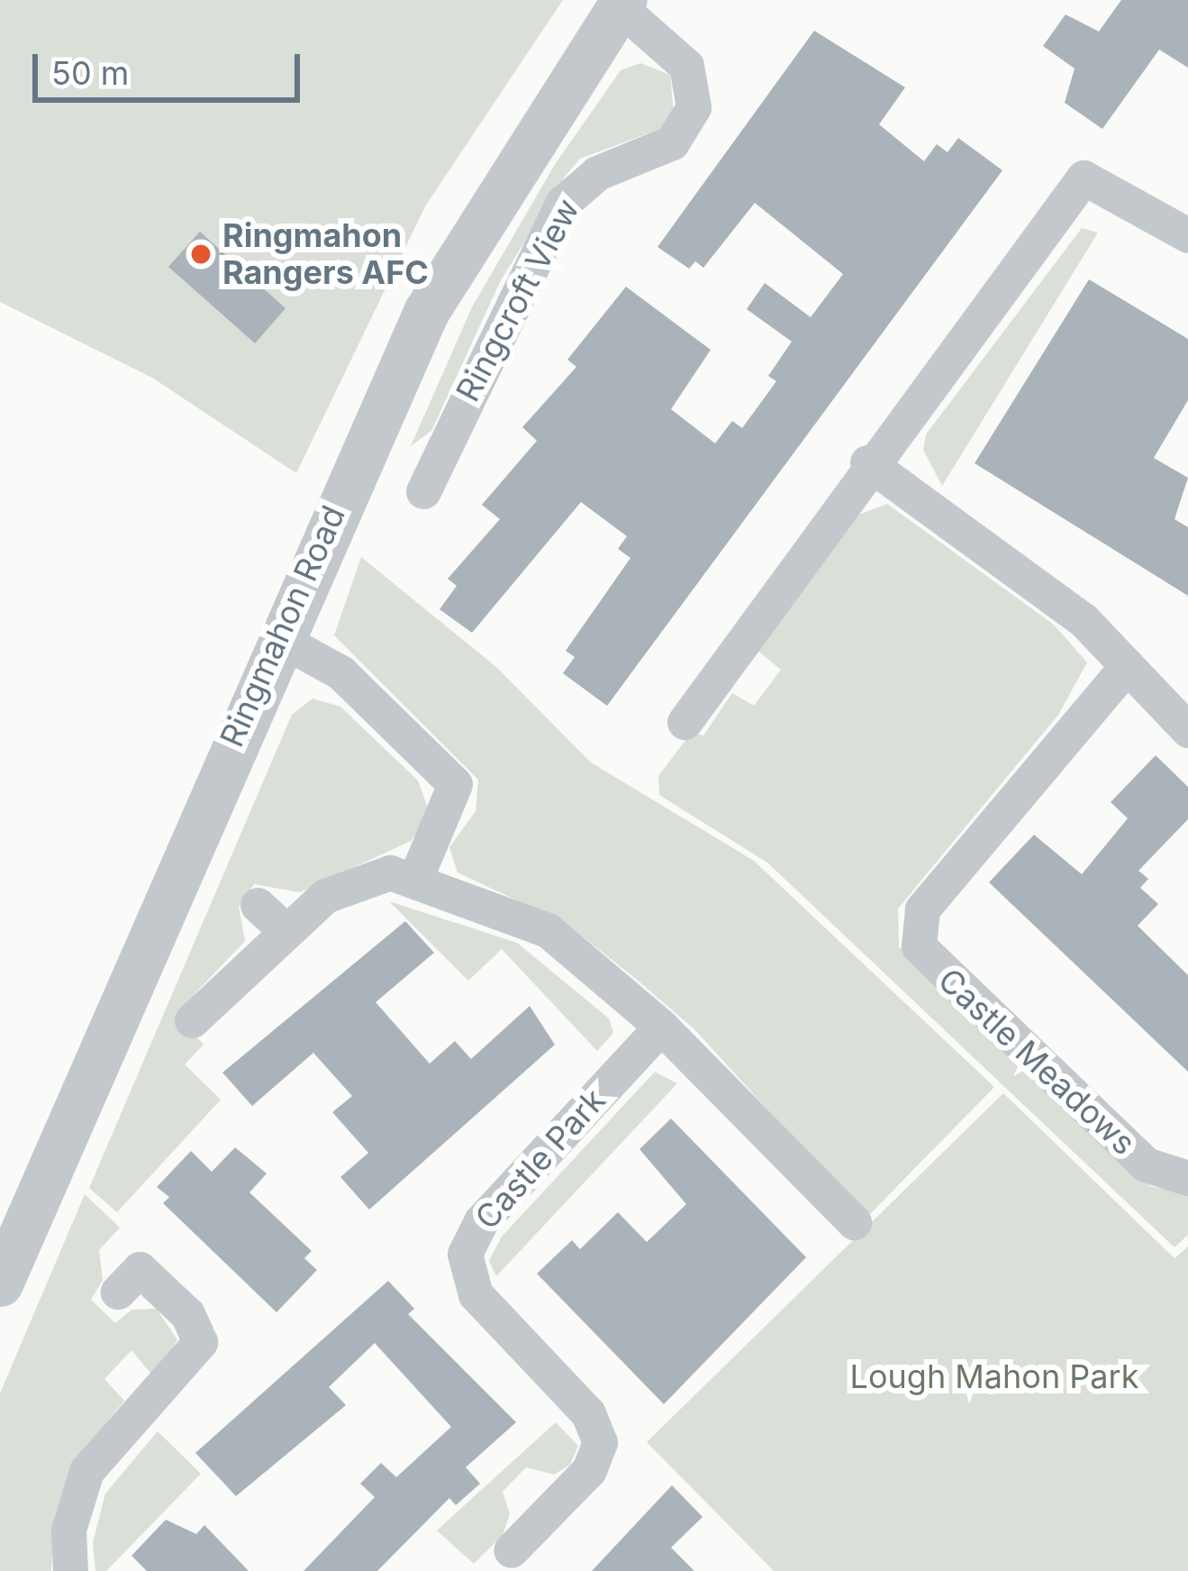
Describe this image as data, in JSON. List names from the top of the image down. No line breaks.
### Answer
{"streets":{"street":["Ringcroft View","Ringmahon Road","Castle Meadows","Castle Park"]},"crossings":[["Ringcroft View","Ringmahon Road"]],"parks":["Lough Mahon Park"],"places":["Ringmahon Rangers AFC"],"scale_bar":"50 m"}
